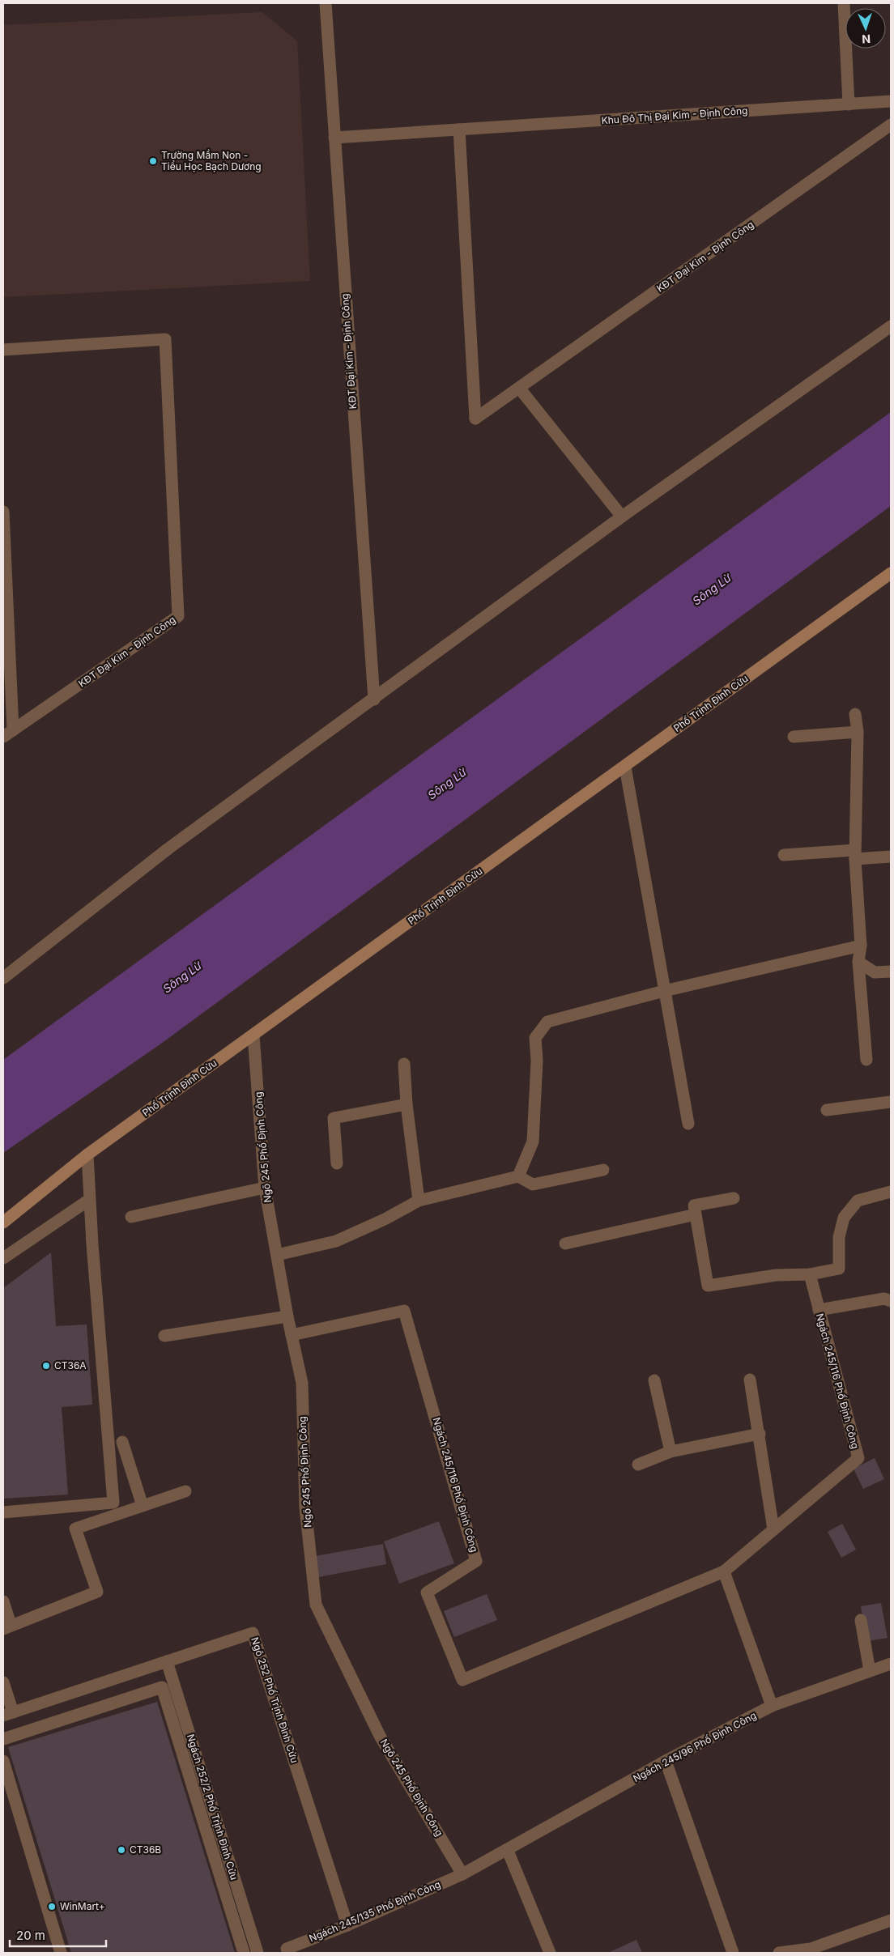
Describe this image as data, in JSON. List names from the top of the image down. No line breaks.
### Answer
{"streets":{"main road":["Phố Trịnh Đình Cửu"],"street":["Khu Đô Thị Đại Kim - Định Công","KĐT Đại Kim - Định Công","Ngõ 245 Phố Định Công","Ngách 245/116 Phố Định Công","Ngõ 252 Phố Trịnh Đình Cửu","Ngách 245/96 Phố Định Công","Ngách 252/2 Phố Trịnh Đình Cửu","Ngách 245/135 Phố Định Công"]},"crossings":[["Khu Đô Thị Đại Kim - Định Công","KĐT Đại Kim - Định Công"],["Phố Trịnh Đình Cửu","Ngõ 245 Phố Định Công"],["Ngõ 245 Phố Định Công","Ngách 245/116 Phố Định Công"],["Ngõ 245 Phố Định Công","Ngách 245/135 Phố Định Công"],["Ngõ 252 Phố Trịnh Đình Cửu","Ngách 252/2 Phố Trịnh Đình Cửu"],["Ngõ 252 Phố Trịnh Đình Cửu","Ngách 245/135 Phố Định Công"]],"water":["Sông Lừ"],"places":["Trường Mầm Non - Tiểu Học Bạch Dương","CT36A","CT36B","WinMart+"],"scale_bar":"20 m","north":"bottom"}
